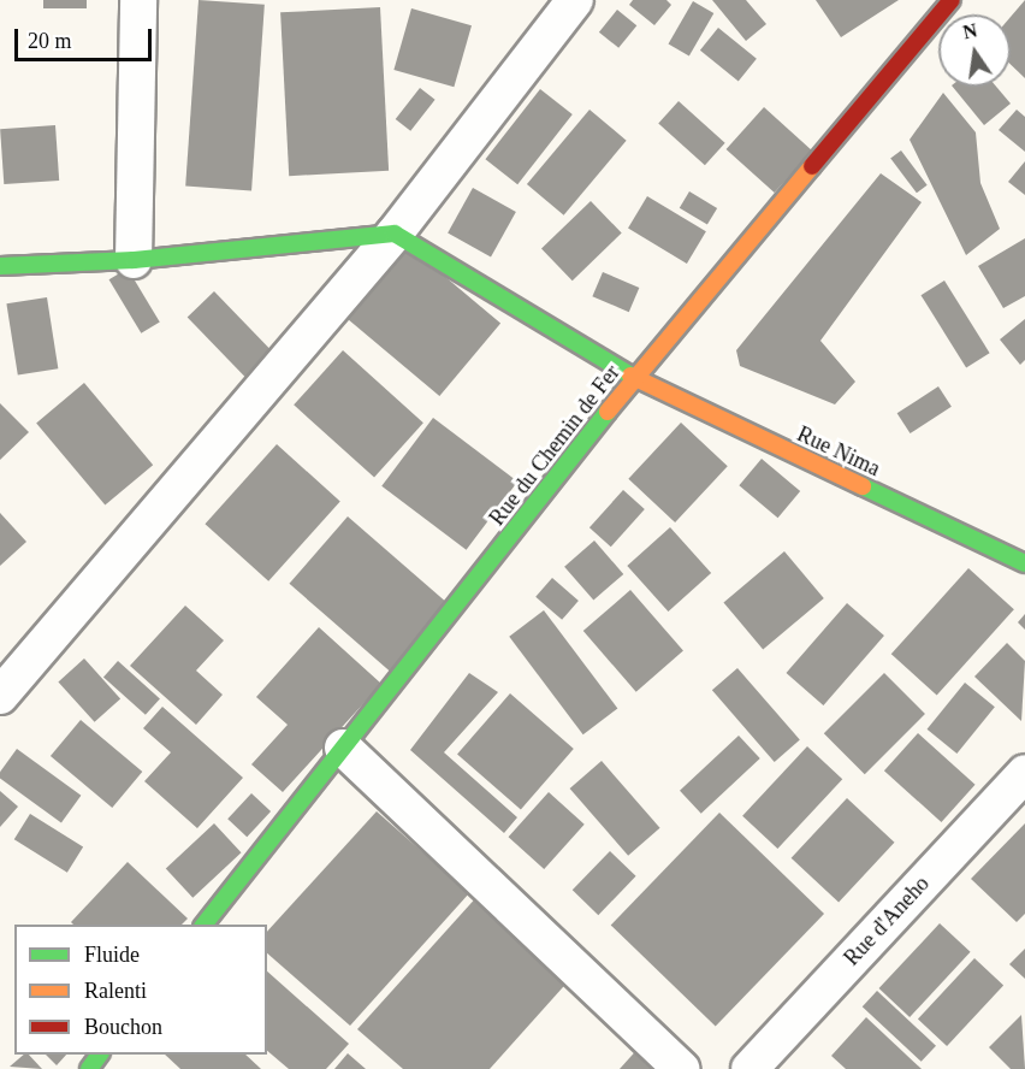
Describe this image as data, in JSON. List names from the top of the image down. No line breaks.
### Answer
{"streets":{"street":["Rue du Chemin de Fer","Rue Nima","Rue d'Aneho"]},"crossings":[["Rue du Chemin de Fer","Rue Nima"]],"legend":["Fluide","Ralenti","Bouchon"],"scale_bar":"20 m","north":"top"}
